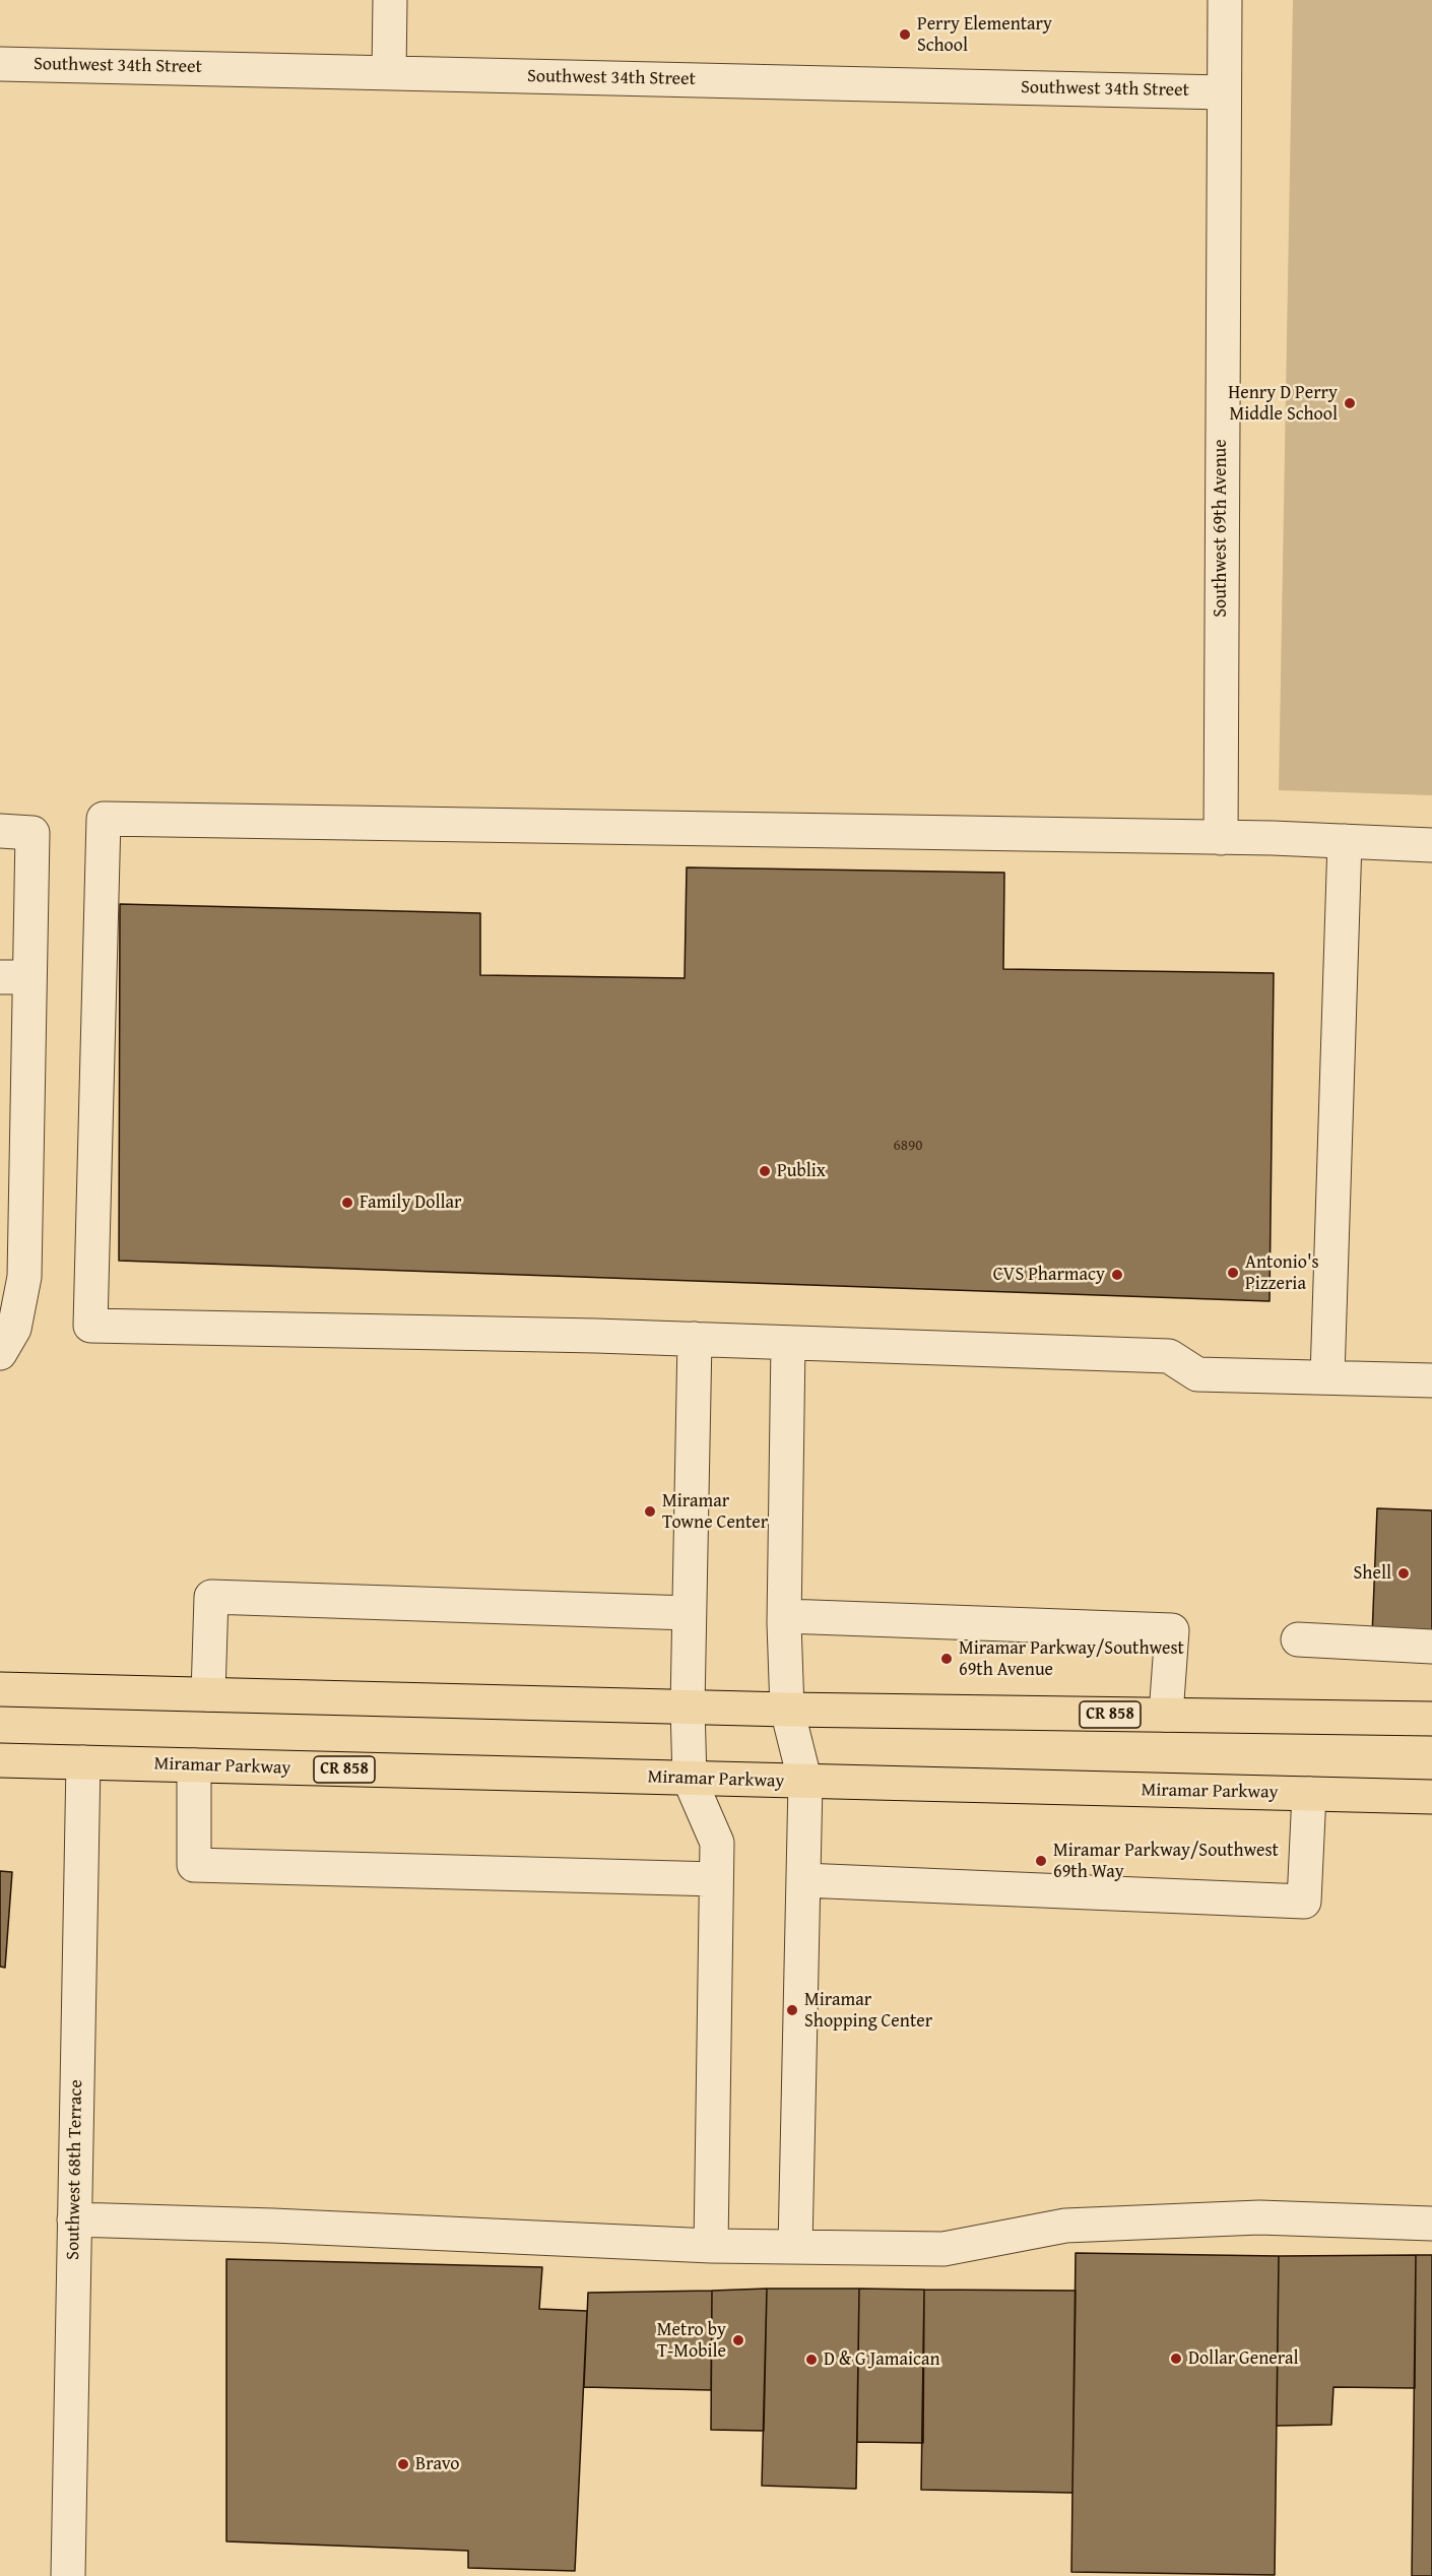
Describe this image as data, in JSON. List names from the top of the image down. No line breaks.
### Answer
{"streets":{"main road":["CR 858","Miramar Parkway"],"street":["Southwest 34th Street","Southwest 69th Avenue","Southwest 68th Terrace"]},"crossings":[["Southwest 34th Street","Southwest 69th Avenue"],["Miramar Parkway","Southwest 68th Terrace"]],"places":["Perry Elementary School","Henry D Perry Middle School","Publix","Family Dollar","Antonio's Pizzeria","CVS Pharmacy","Miramar Towne Center","Shell","Miramar Parkway/Southwest 69th Avenue","Miramar Parkway/Southwest 69th Way","Miramar Shopping Center","Metro by T-Mobile","Dollar General","D & G Jamaican","Bravo"],"house_numbers":["6890"]}
